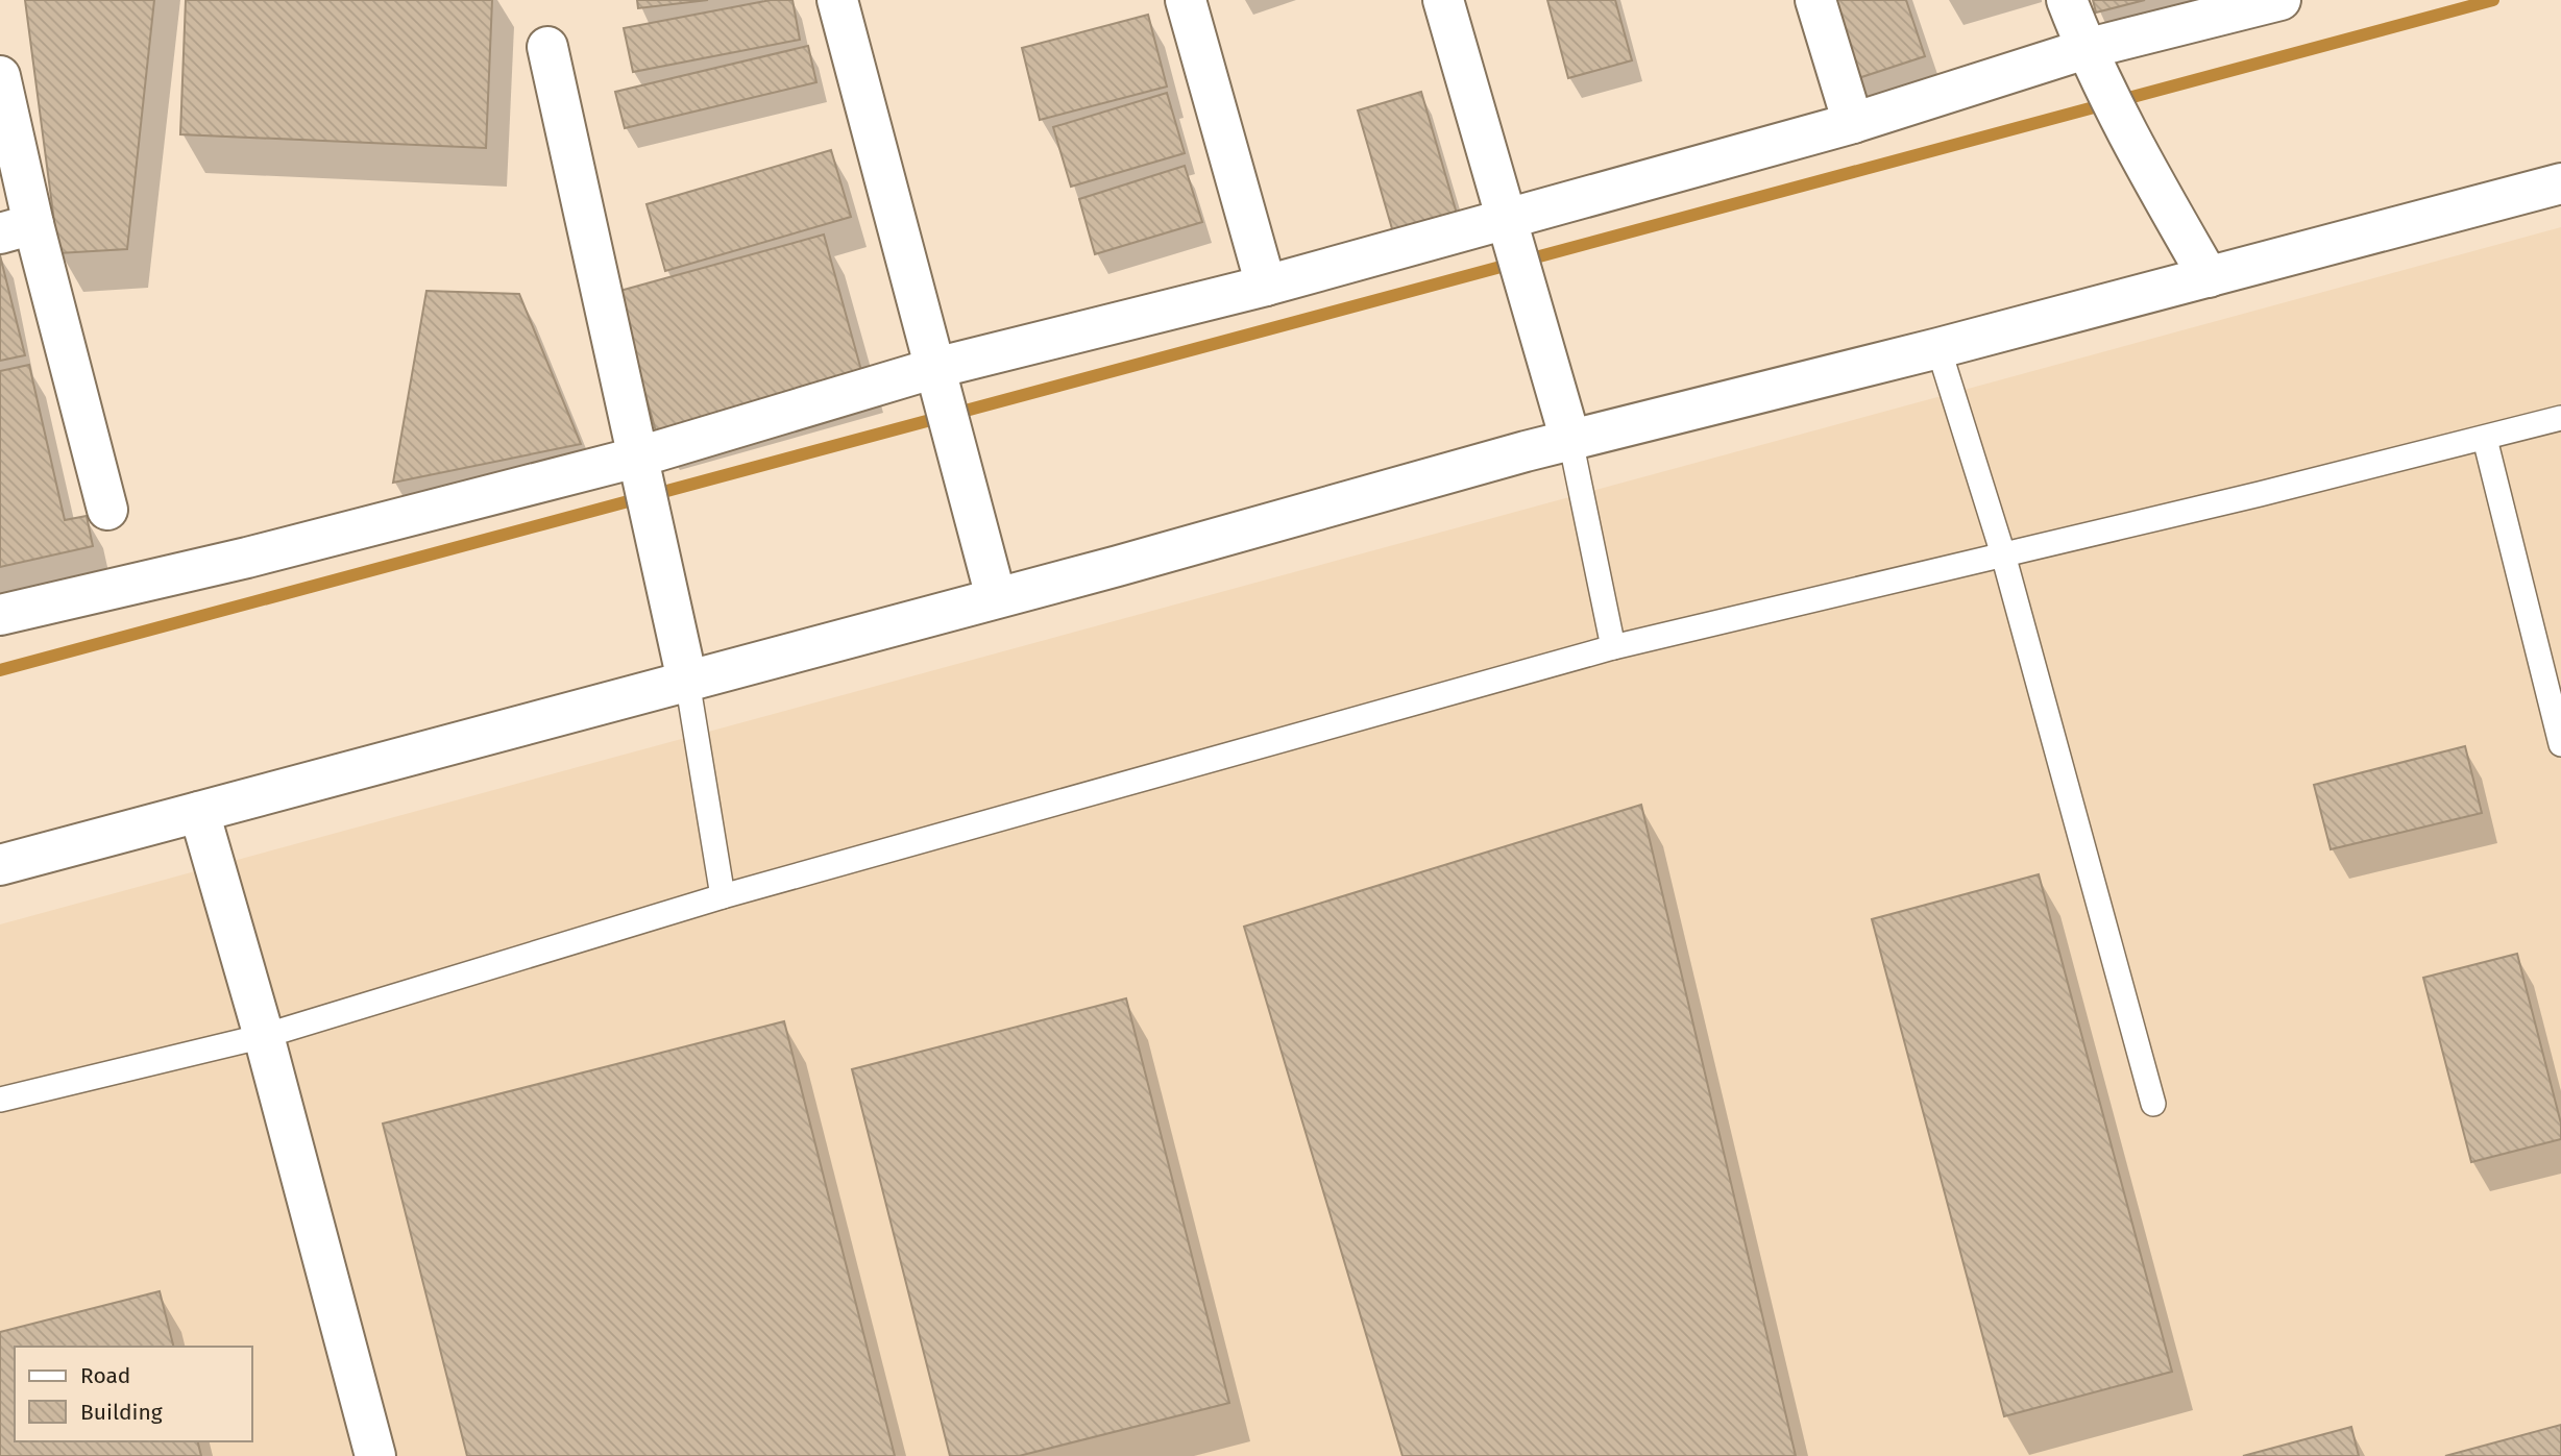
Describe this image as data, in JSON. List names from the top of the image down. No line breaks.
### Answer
{"legend":["Road","Building"]}
